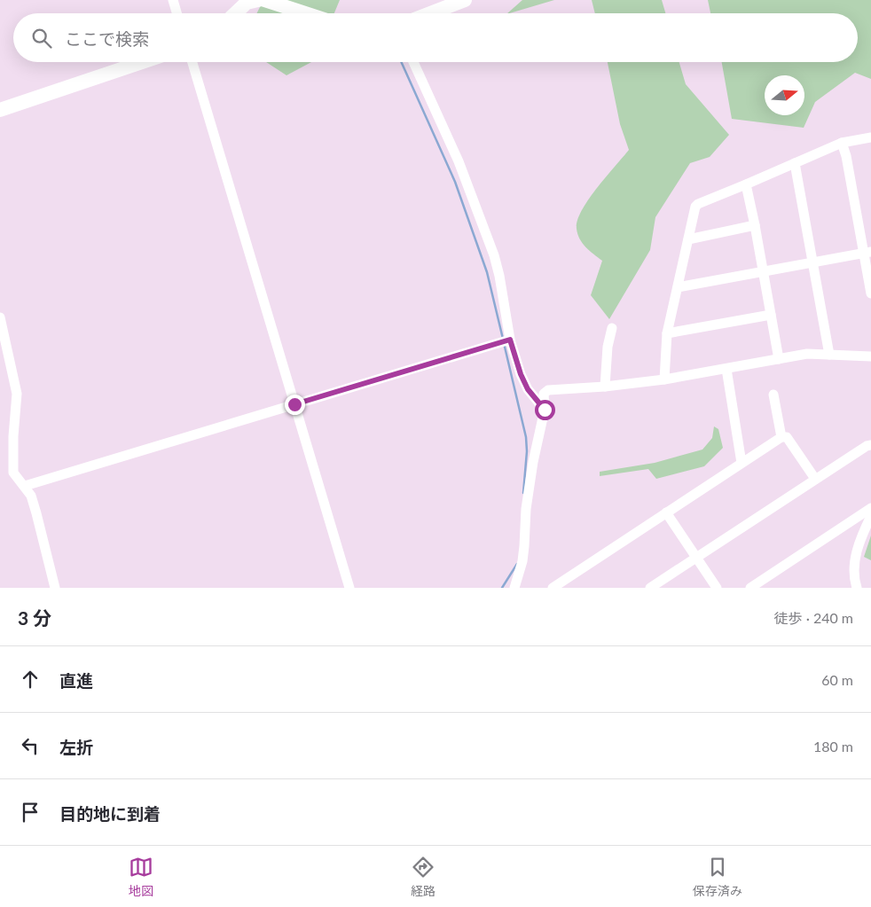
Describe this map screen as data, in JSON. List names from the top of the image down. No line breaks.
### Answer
{"north":"right","page":{"search":"ここで検索","heading":["3 分","徒歩 · 240 m"],"list":[["直進","60 m"],["左折","180 m"],"目的地に到着"],"nav":["地図","経路","保存済み"]}}
